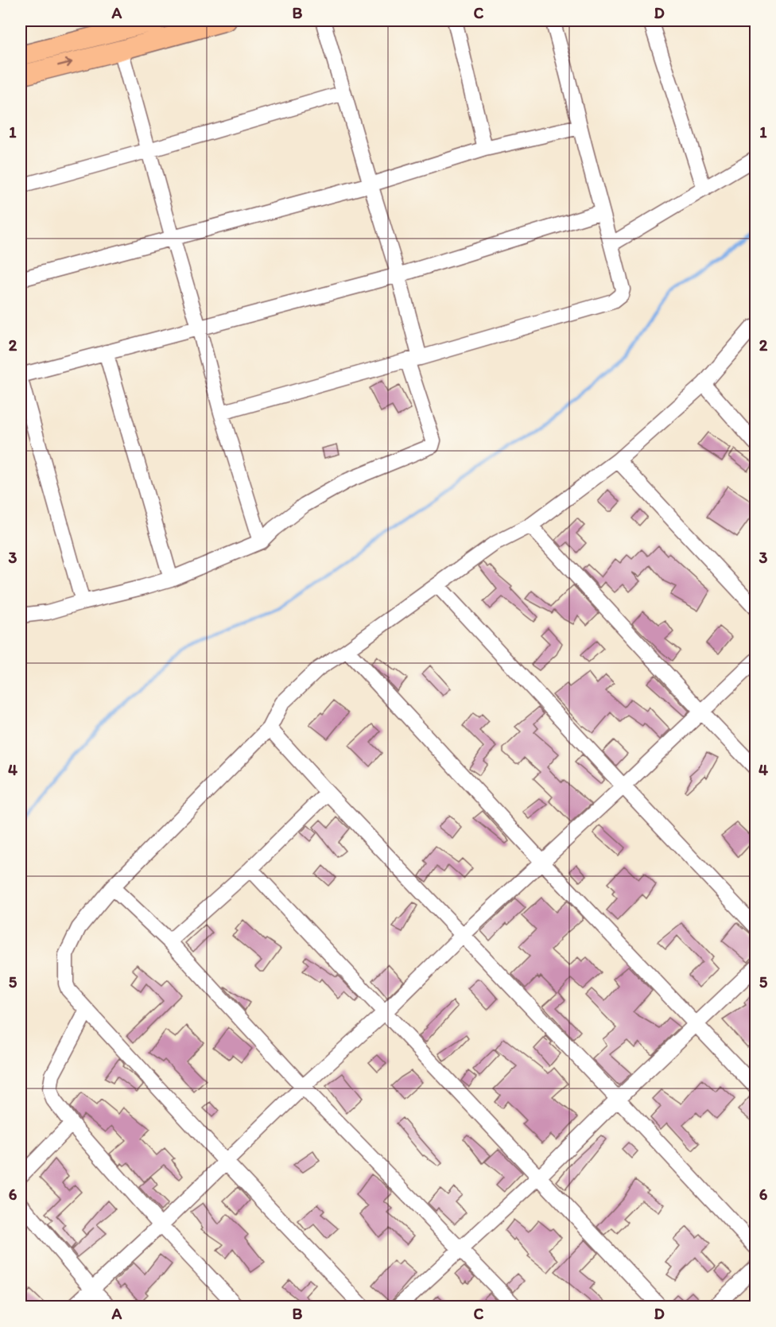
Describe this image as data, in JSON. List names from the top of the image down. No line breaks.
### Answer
{"grid":{"columns":["A","B","C","D"],"rows":["1","2","3","4","5","6"]}}
